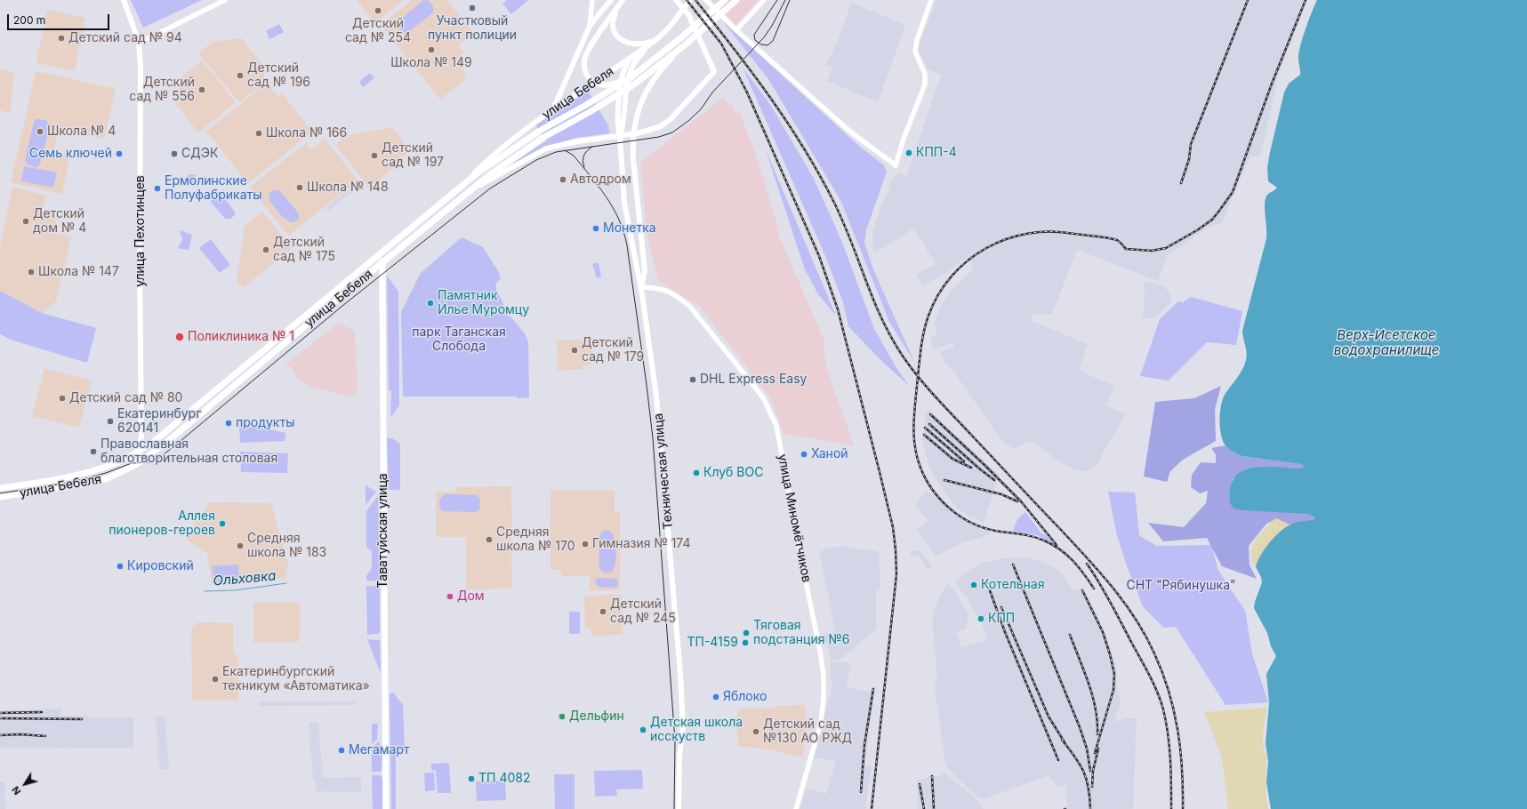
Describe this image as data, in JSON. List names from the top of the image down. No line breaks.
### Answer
{"streets":{"main road":["улица Бебеля","улица Пехотинцев","Техническая улица","Таватуйская улица"],"street":["улица Миномётчиков"]},"crossings":[["улица Бебеля","улица Пехотинцев"],["улица Бебеля","Техническая улица"],["улица Бебеля","Таватуйская улица"],["Техническая улица","улица Миномётчиков"]],"water":["Верх-Исетское водохранилище","Ольховка"],"parks":["парк Таганская Слобода","СНТ \"Рябинушка\""],"places":["Участковый пункт полиции","Детский сад № 254","Детский сад № 94","Школа № 149","Детский сад № 196","Детский сад № 556","Школа № 4","Школа № 166","КПП-4","Семь ключей","СДЭК","Детский сад № 197","Автодром","Школа № 148","Ермолинские Полуфабрикаты","Детский дом № 4","Монетка","Детский сад № 175","Школа № 147","Памятник Илье Муромцу","Поликлиника № 1","Детский сад № 179","DHL Express Easy","Детский сад № 80","Екатеринбург 620141","продукты","Православная благотворительная столовая","Ханой","Клуб ВОС","Аллея пионеров-героев","Средняя школа № 170","Гимназия № 174","Средняя школа № 183","Кировский","Котельная","Дом","Детский сад № 245","КПП","Тяговая подстанция №6","ТП-4159","Екатеринбургский техникум «Автоматика»","Яблоко","Дельфин","Детская школа исскуств","Детский сад №130 АО РЖД","Мегамарт","ТП 4082"],"scale_bar":"200 m","north":"bottom left"}
